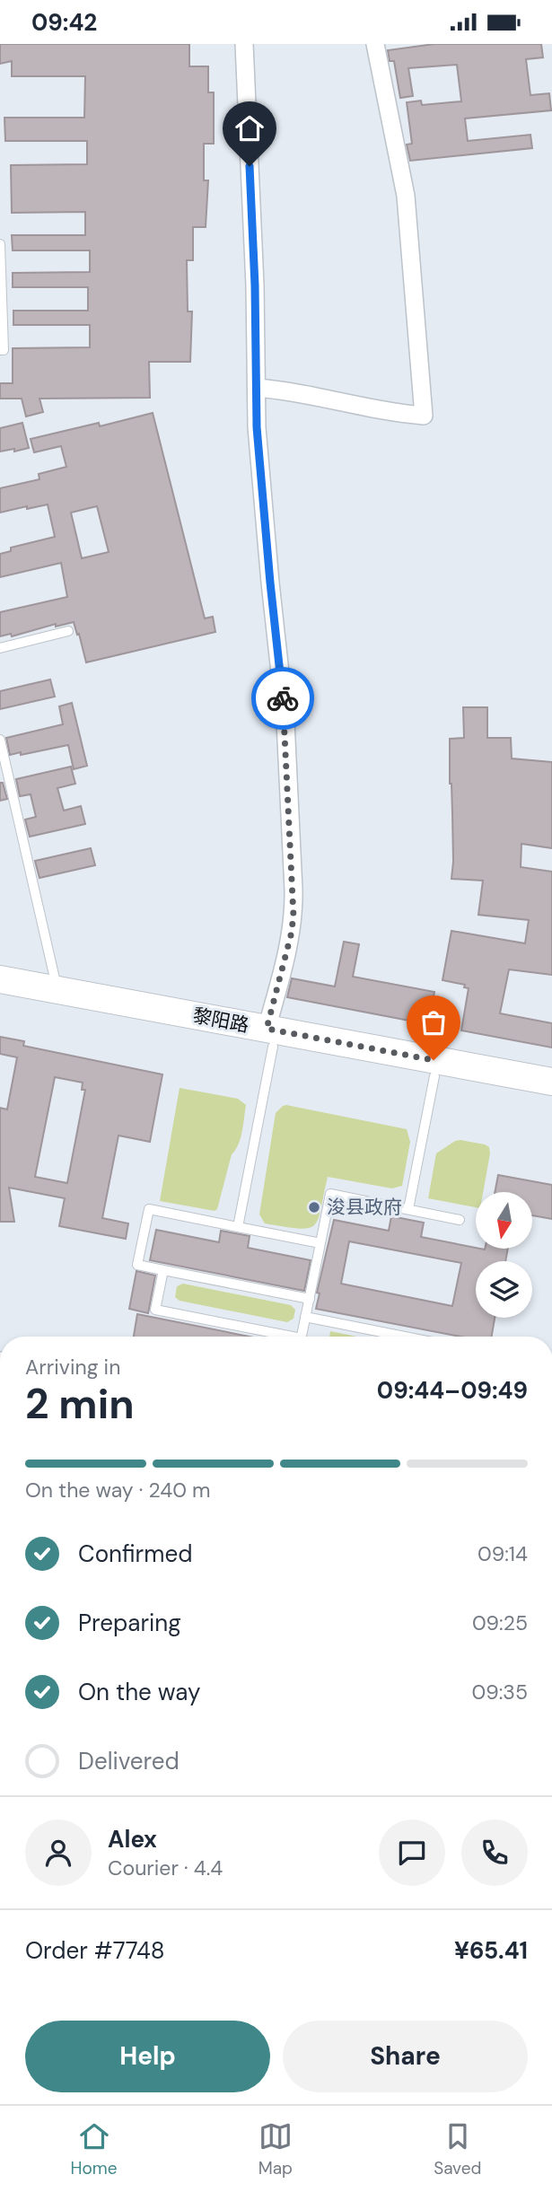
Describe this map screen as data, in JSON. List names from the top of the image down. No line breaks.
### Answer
{"streets":{"main road":["黎阳路"]},"places":["浚县政府"],"north":"bottom","page":{"status":"09:42","heading":["2 min","Arriving in","09:44–09:49"],"panel":["Alex","Courier · 4.4","Order #7748","¥65.41"],"bar":"On the way · 240 m","list":[["Confirmed","09:14"],["Preparing","09:25"],["On the way","09:35"],"Delivered"],"buttons":["Help","Share"],"tabs":["Home","Map","Saved"]}}
